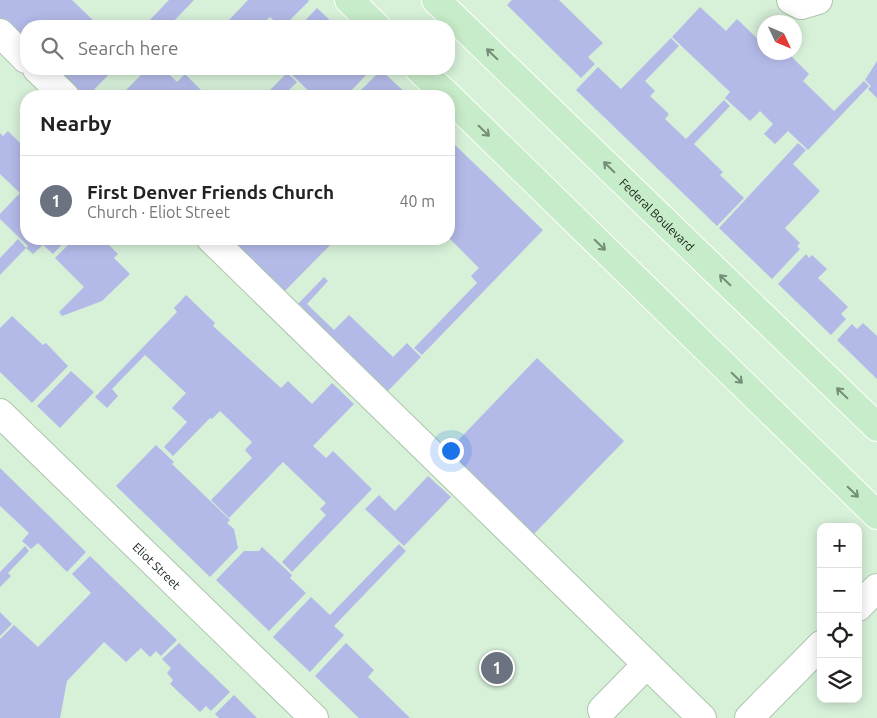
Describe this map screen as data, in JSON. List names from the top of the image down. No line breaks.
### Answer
{"streets":{"main road":["Federal Boulevard"],"street":["Eliot Street"]},"north":"bottom right","page":{"search":"Search here","heading":"Nearby","list":[{"mark":"1","name":"First Denver Friends Church","note":"Church · Eliot Street","value":"40 m"}],"map_buttons":["+","−"],"pins":"1"}}
